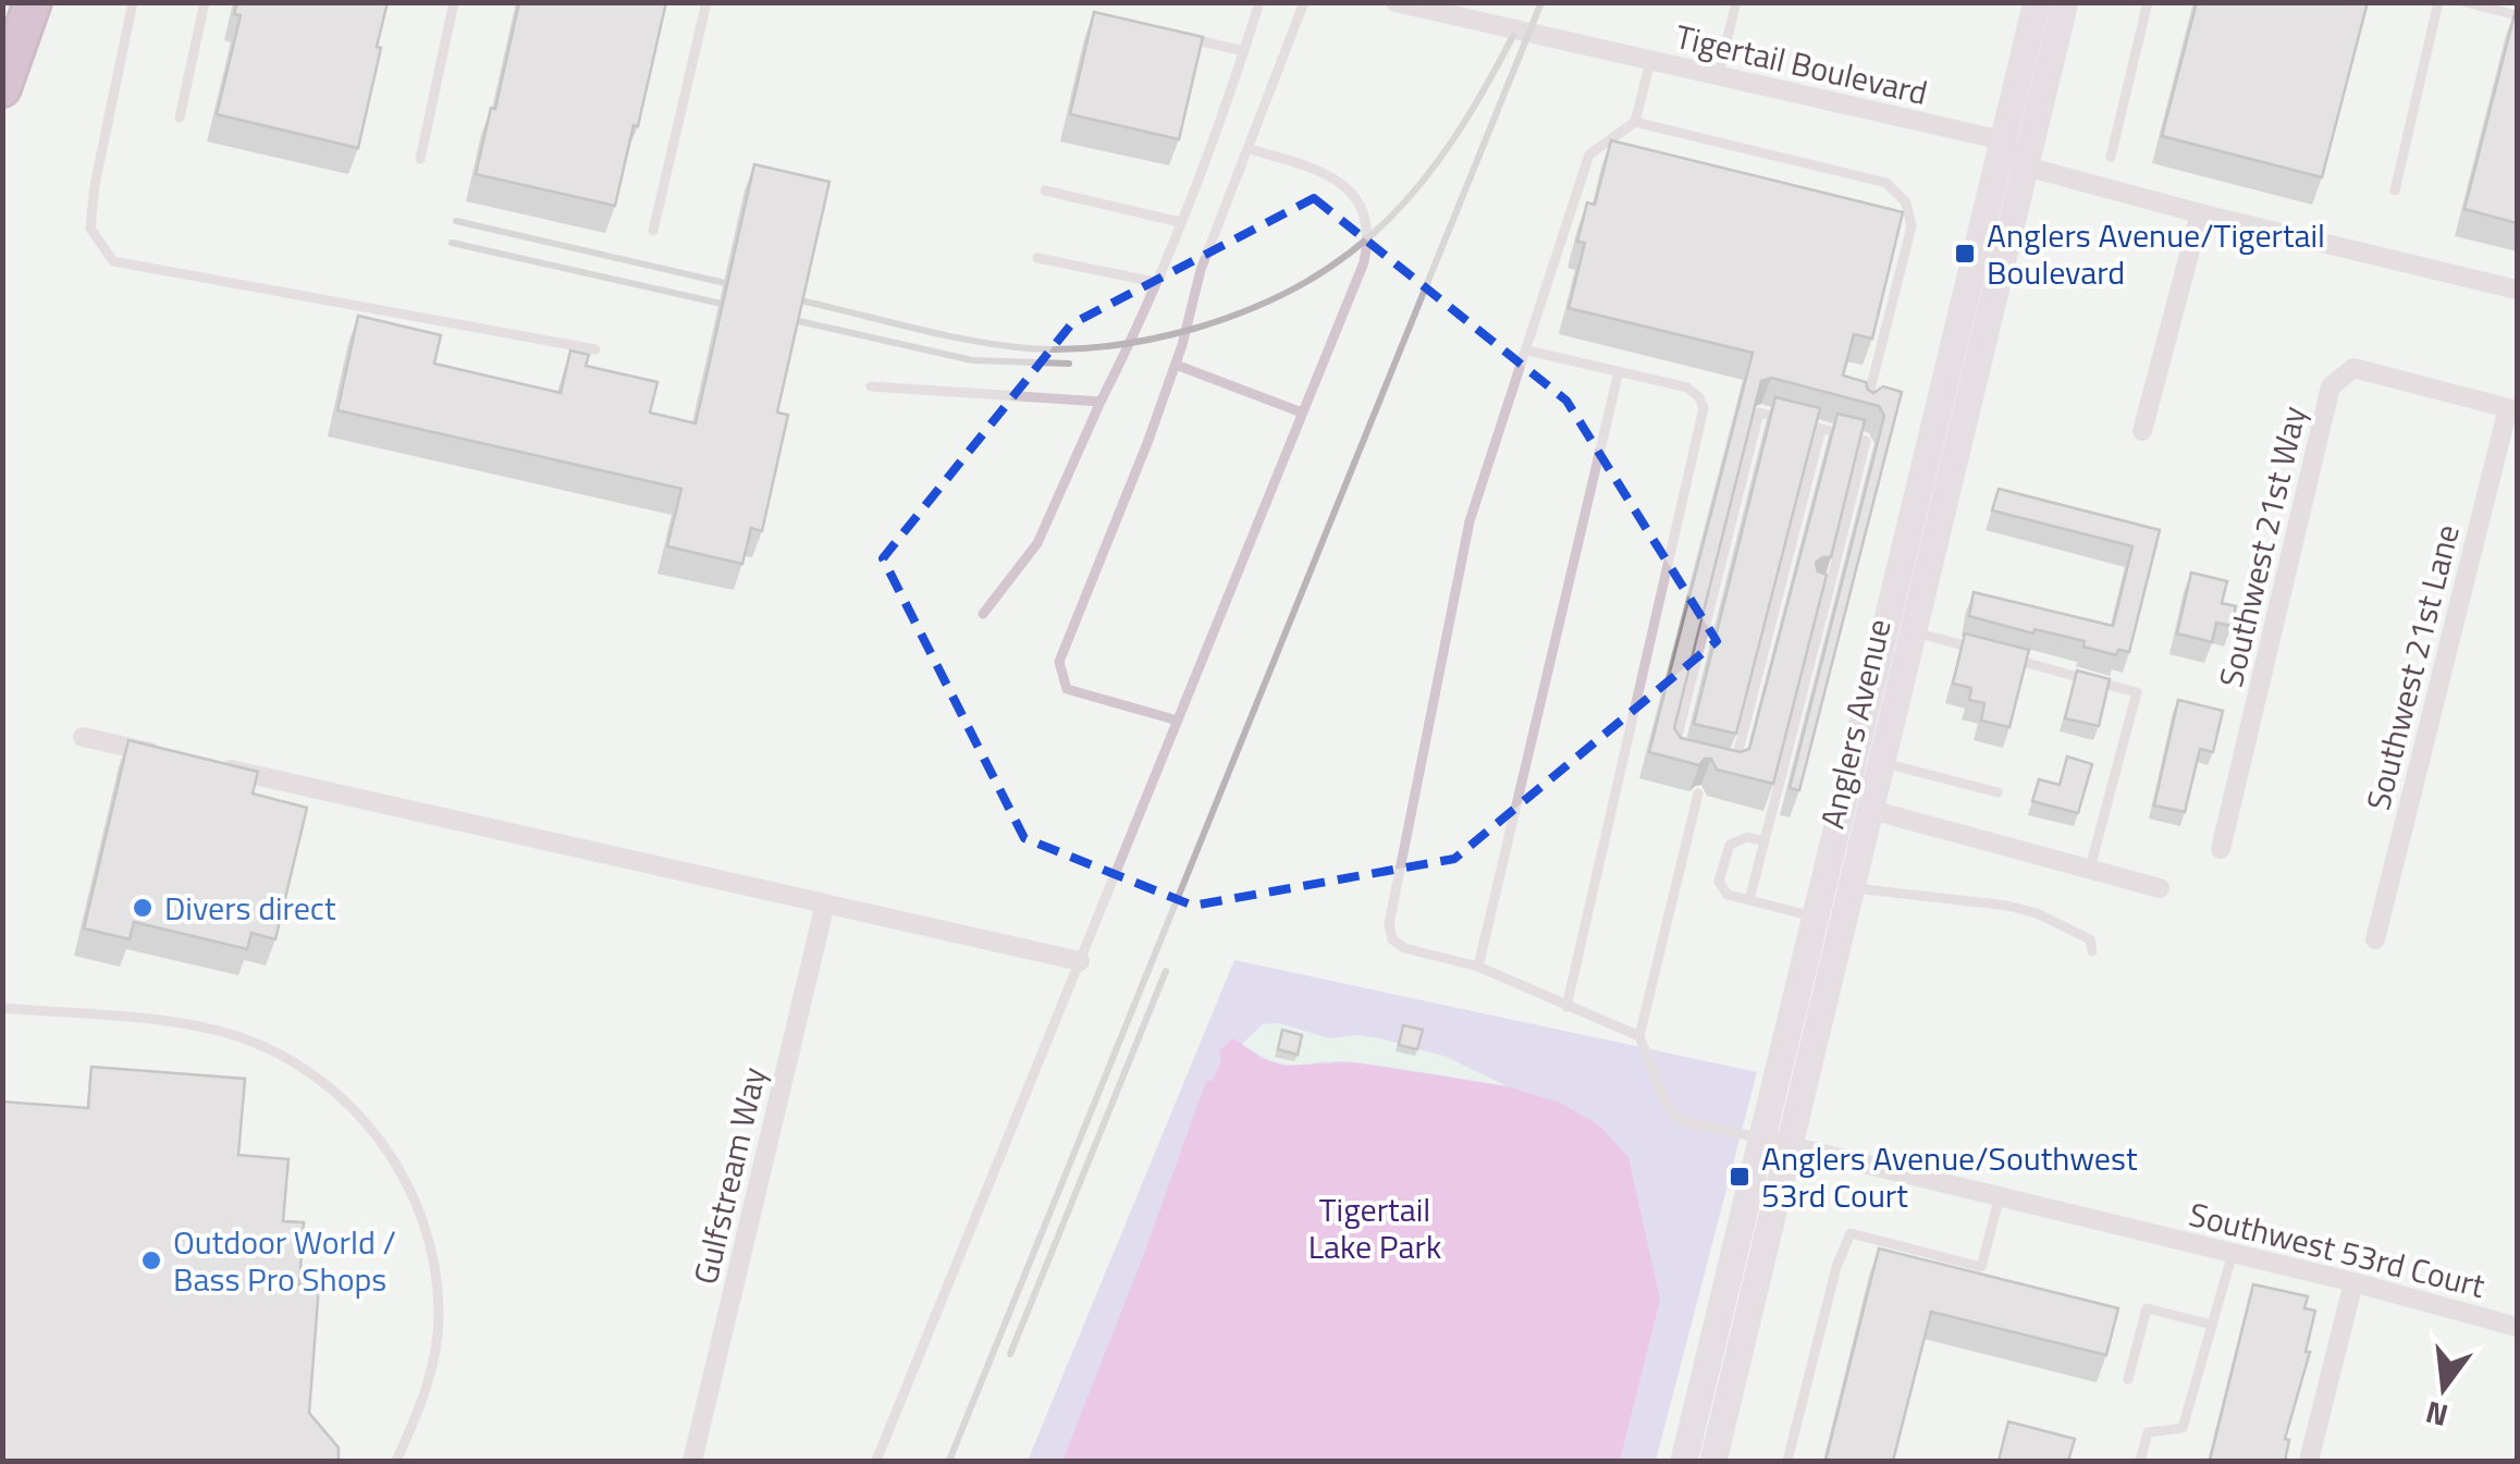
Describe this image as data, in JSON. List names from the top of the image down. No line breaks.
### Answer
{"streets":{"street":["Tigertail Boulevard","Southwest 21st Way","Southwest 21st Lane","Anglers Avenue","Gulfstream Way","Southwest 53rd Court"]},"crossings":[["Tigertail Boulevard","Anglers Avenue"],["Southwest 21st Way","Southwest 21st Lane"],["Anglers Avenue","Southwest 53rd Court"]],"parks":["Tigertail Lake Park"],"places":{"transit":["Anglers Avenue/Tigertail Boulevard","Anglers Avenue/Southwest 53rd Court"],"other":["Divers direct","Outdoor World / Bass Pro Shops"]},"north":"bottom"}
